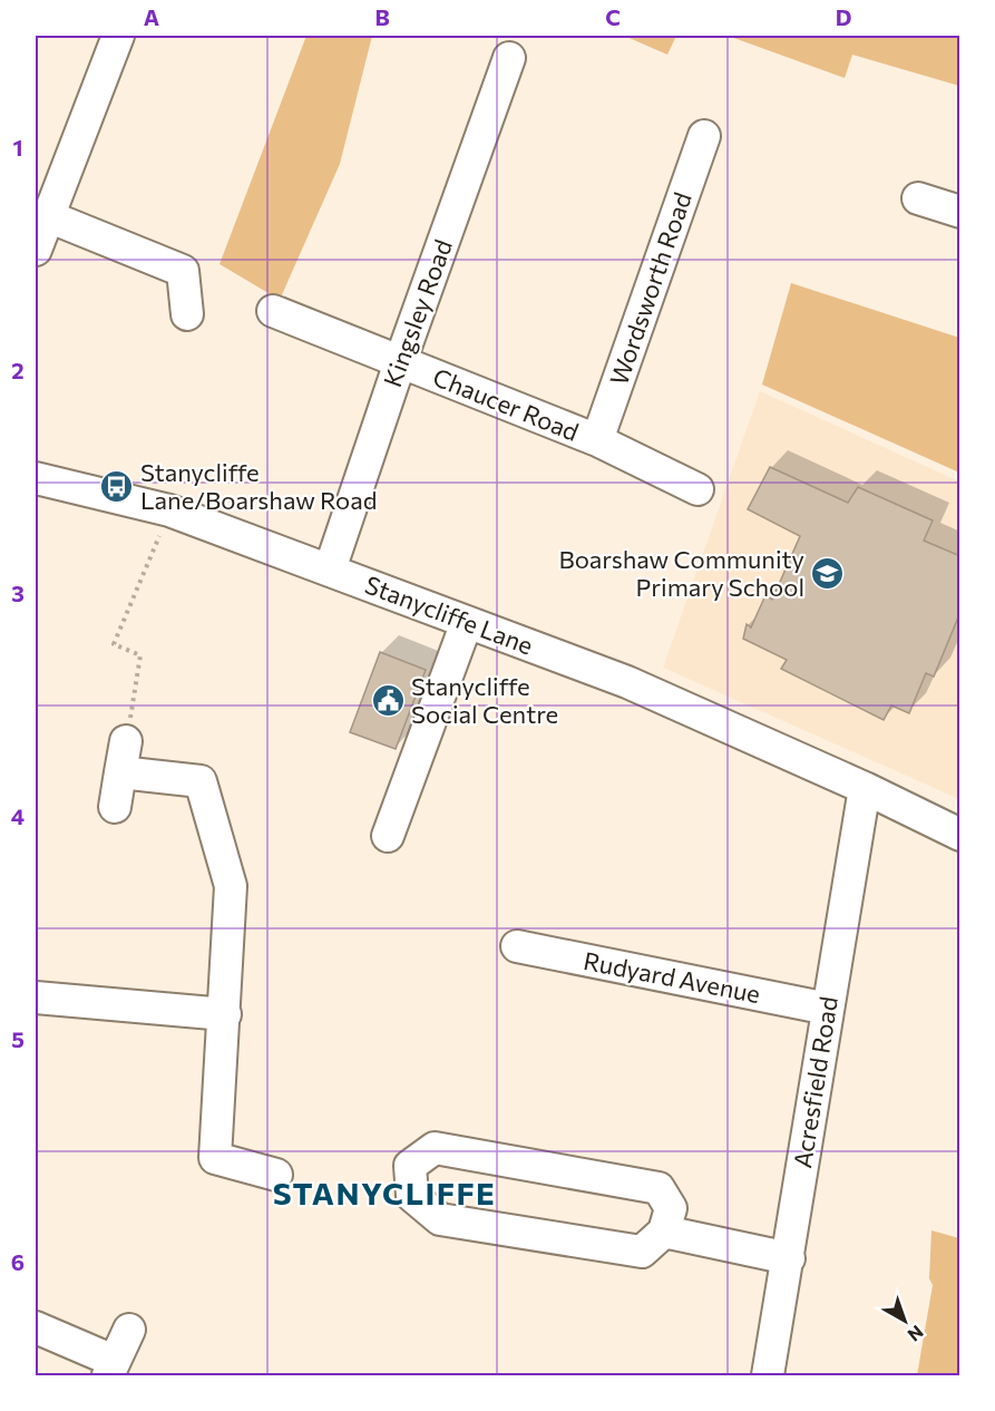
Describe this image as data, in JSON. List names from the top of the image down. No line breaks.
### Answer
{"streets":{"street":["Wordsworth Road","Kingsley Road","Chaucer Road","Stanycliffe Lane","Rudyard Avenue","Acresfield Road"]},"crossings":[["Wordsworth Road","Chaucer Road"],["Kingsley Road","Chaucer Road"],["Kingsley Road","Stanycliffe Lane"],["Stanycliffe Lane","Acresfield Road"],["Rudyard Avenue","Acresfield Road"]],"districts":["STANYCLIFFE"],"places":{"bus stop":["Stanycliffe Lane/Boarshaw Road"],"school or university":["Boarshaw Community Primary School"],"public building":["Stanycliffe Social Centre"]},"north":"bottom right","grid":{"columns":["A","B","C","D"],"rows":["1","2","3","4","5","6"]}}
